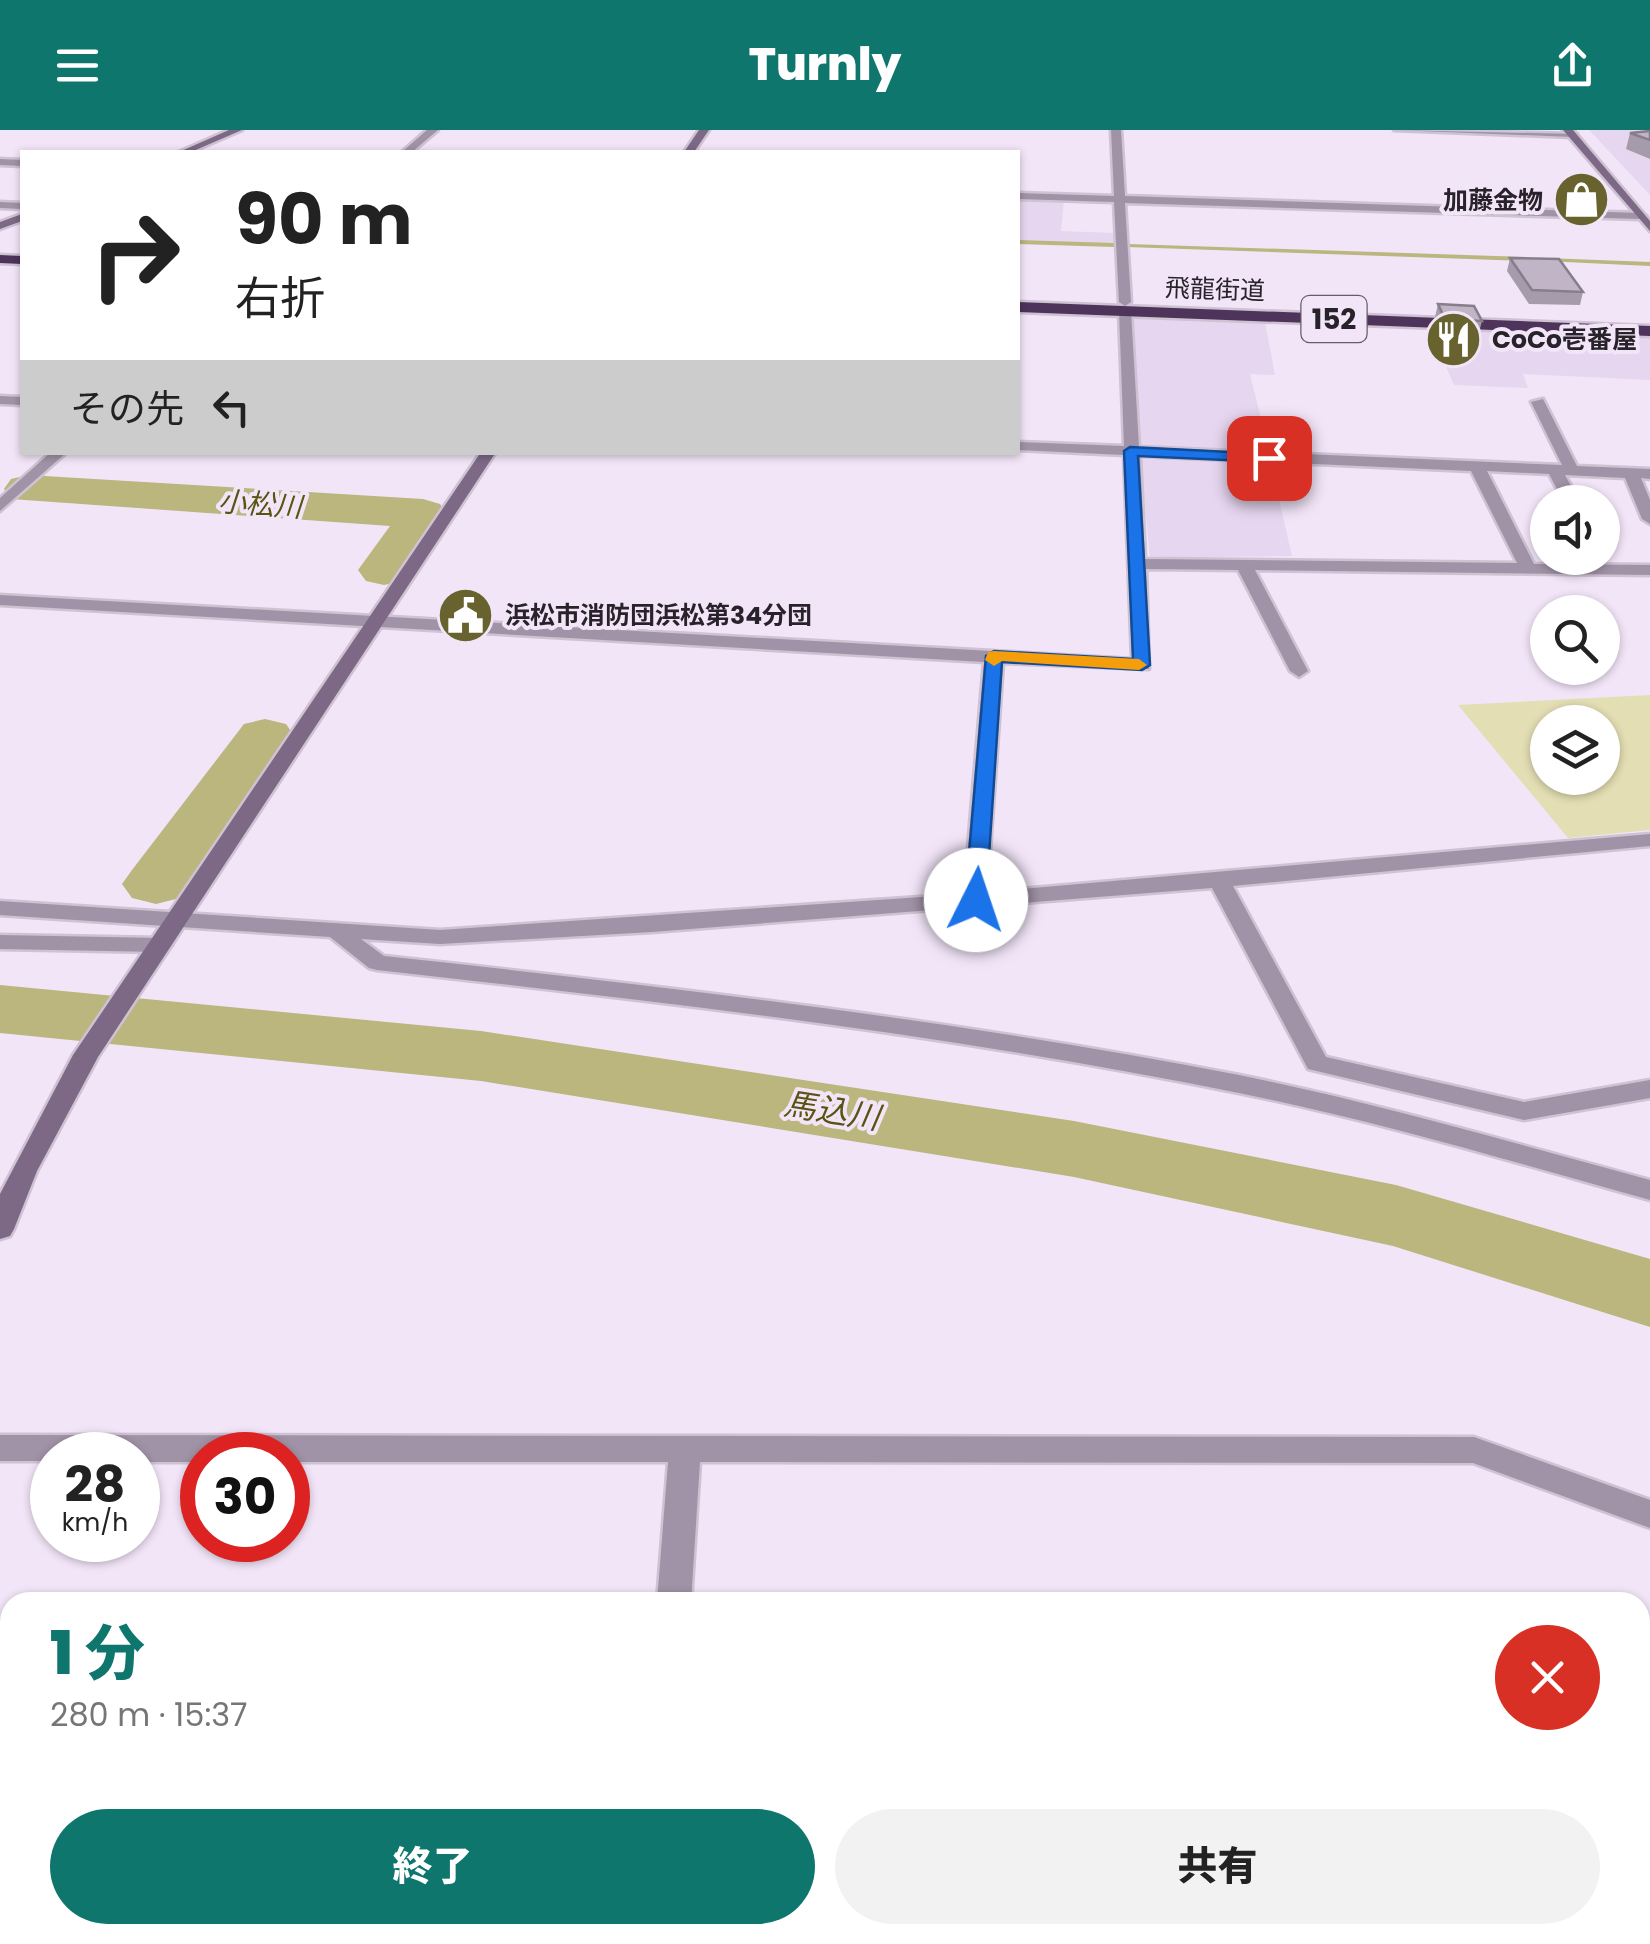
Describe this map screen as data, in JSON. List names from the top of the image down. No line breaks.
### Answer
{"streets":{"highway":["飛龍街道","152"]},"water":["小松川","馬込川"],"places":{"shop":["加藤金物"],"restaurant":["CoCo壱番屋"],"public building":["浜松市消防団浜松第34分団"]},"page":{"header":"Turnly","turn":["90 m","右折"],"then":"その先","speed":"28 km/h","limit":"30","heading":["1 分","280 m · 15:37"],"buttons":["終了","共有"]}}
